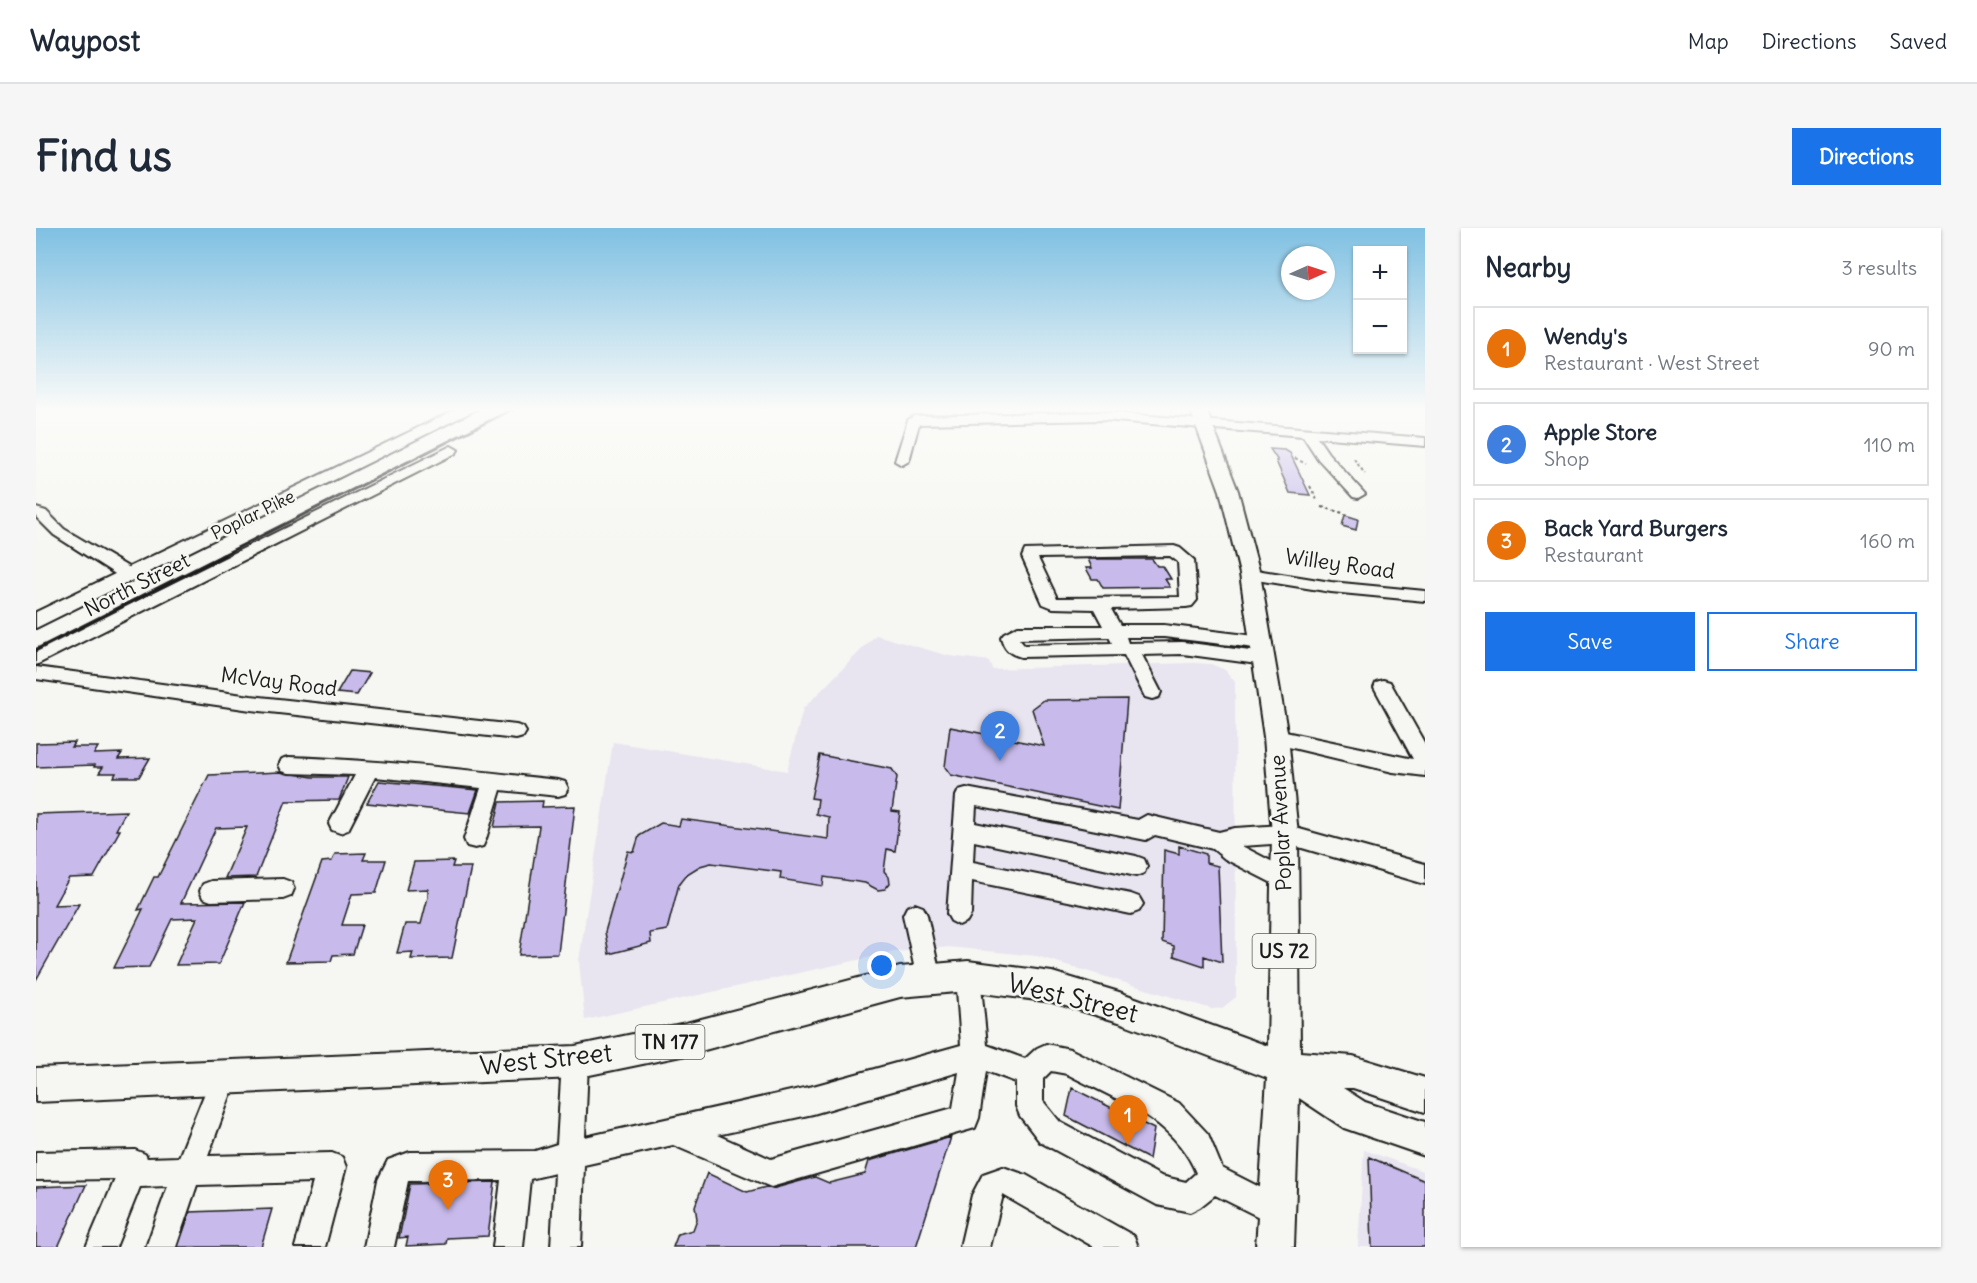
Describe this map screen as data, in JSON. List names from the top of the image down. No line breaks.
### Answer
{"streets":{"main road":["Poplar Pike","Poplar Avenue","US 72","West Street","TN 177"],"street":["Willey Road","North Street","McVay Road"]},"crossings":[["Willey Road","Poplar Avenue"],["Poplar Avenue","West Street"]],"north":"right","page":{"header":"Waypost","nav":["Map","Directions","Saved"],"buttons":["Directions",["Save","Share"]],"title":"Find us","heading":["Nearby","3 results"],"map_buttons":["+","−"],"list":[{"mark":"1","name":"Wendy's","note":"Restaurant · West Street","value":"90 m"},{"mark":"2","name":"Apple Store","note":"Shop","value":"110 m"},{"mark":"3","name":"Back Yard Burgers","note":"Restaurant","value":"160 m"}],"pins":["2","1","3"]}}
